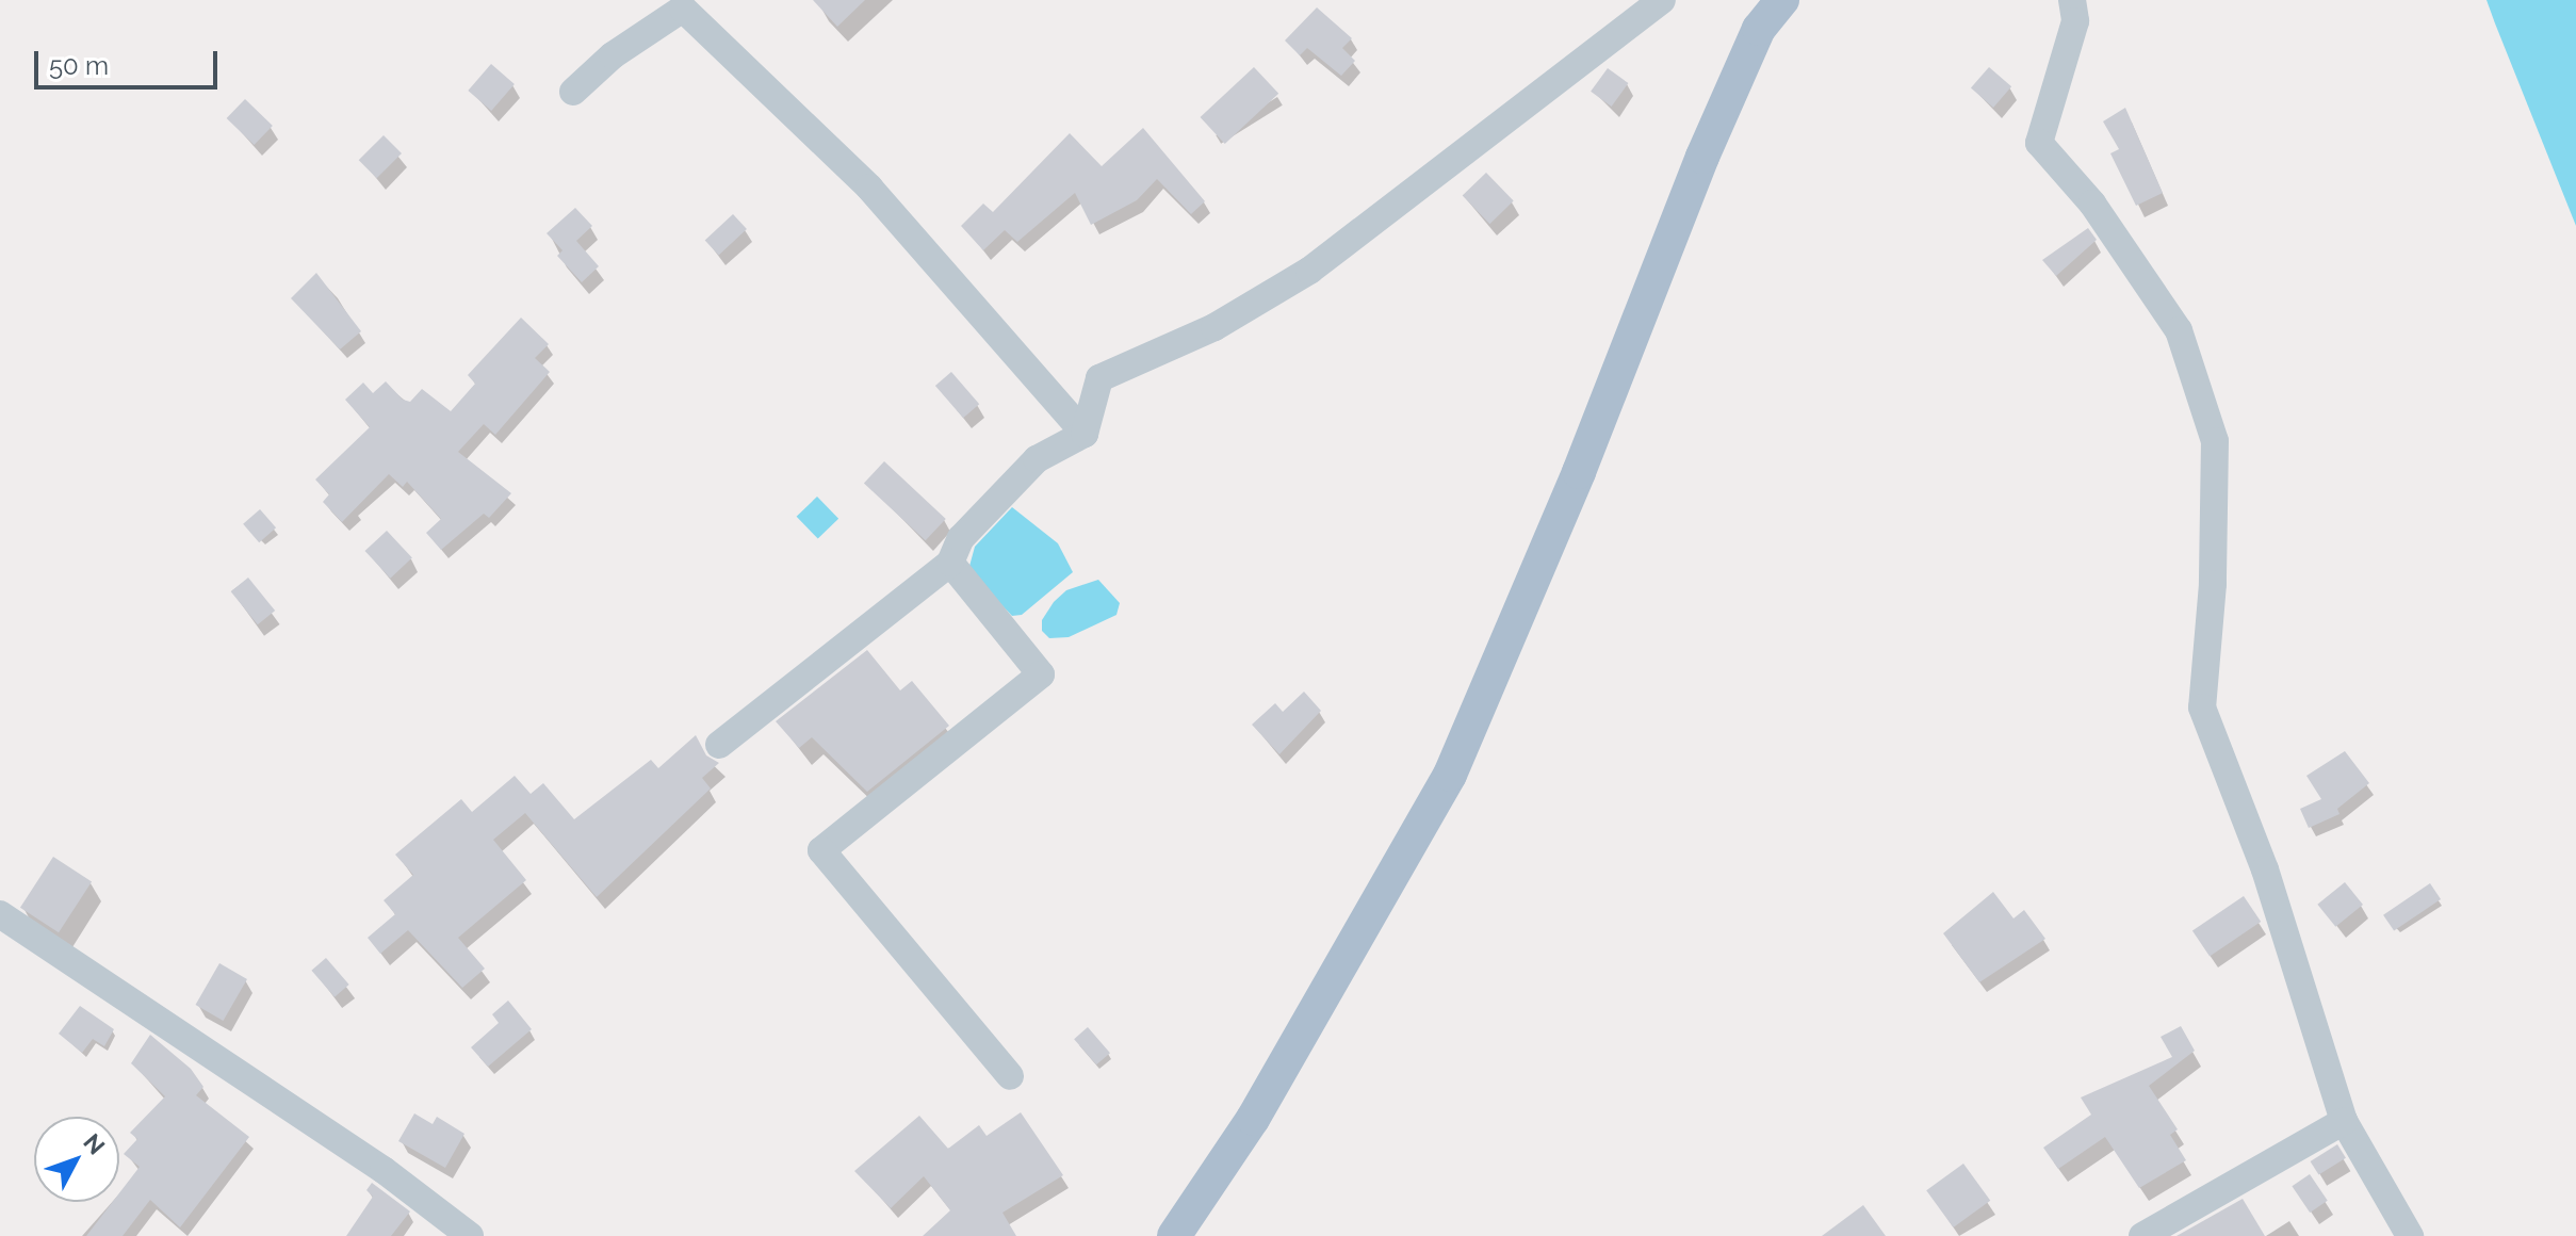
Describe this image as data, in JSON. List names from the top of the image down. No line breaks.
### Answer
{"scale_bar":"50 m","north":"top right"}
